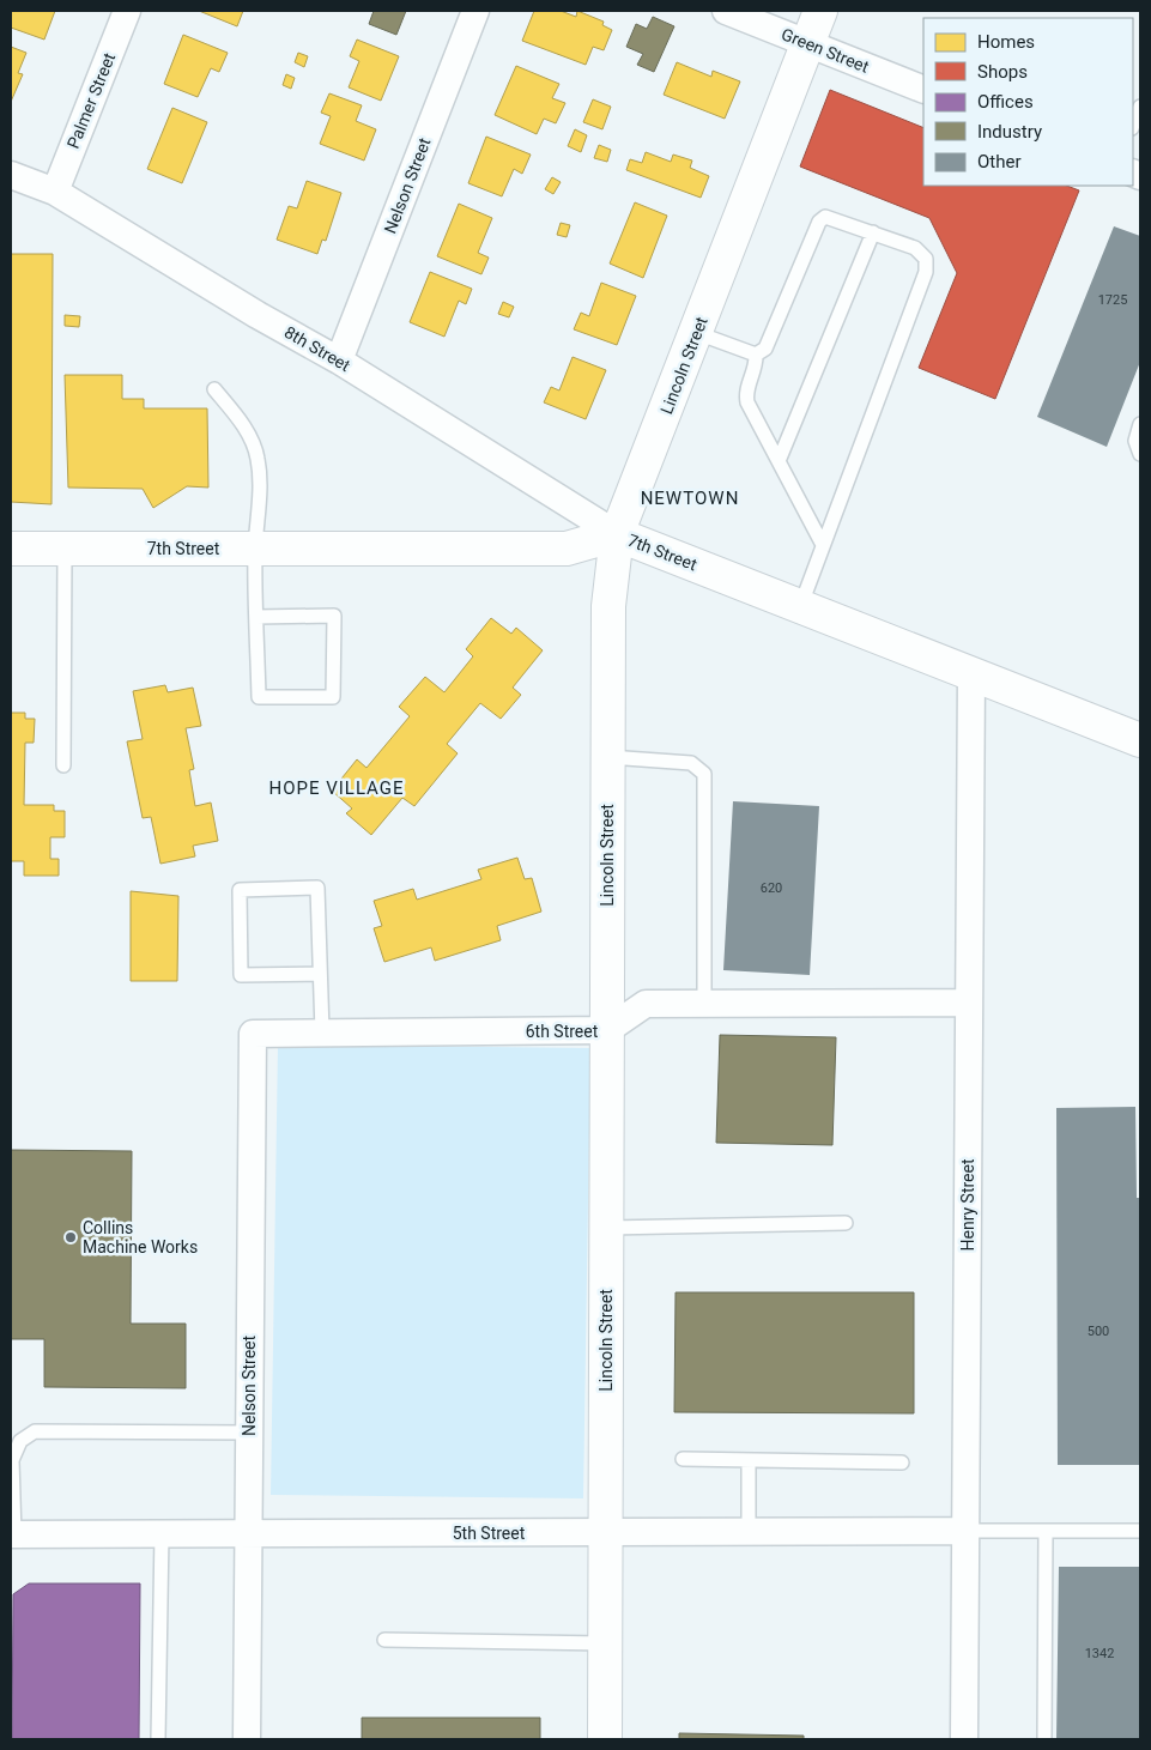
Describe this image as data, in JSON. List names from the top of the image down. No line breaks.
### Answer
{"streets":{"street":["Green Street","Palmer Street","Nelson Street","8th Street","Lincoln Street","7th Street","6th Street","Henry Street","5th Street"]},"crossings":[["Green Street","Lincoln Street"],["Palmer Street","8th Street"],["Nelson Street","8th Street"],["Nelson Street","6th Street"],["Nelson Street","5th Street"],["8th Street","Lincoln Street"],["8th Street","7th Street"],["Lincoln Street","7th Street"],["Lincoln Street","6th Street"],["Lincoln Street","5th Street"],["7th Street","Henry Street"],["6th Street","Henry Street"],["Henry Street","5th Street"]],"districts":["NEWTOWN","HOPE VILLAGE"],"places":["Collins Machine Works"],"house_numbers":["1725","620","500","1342"],"legend":["Homes","Shops","Offices","Industry","Other"]}
